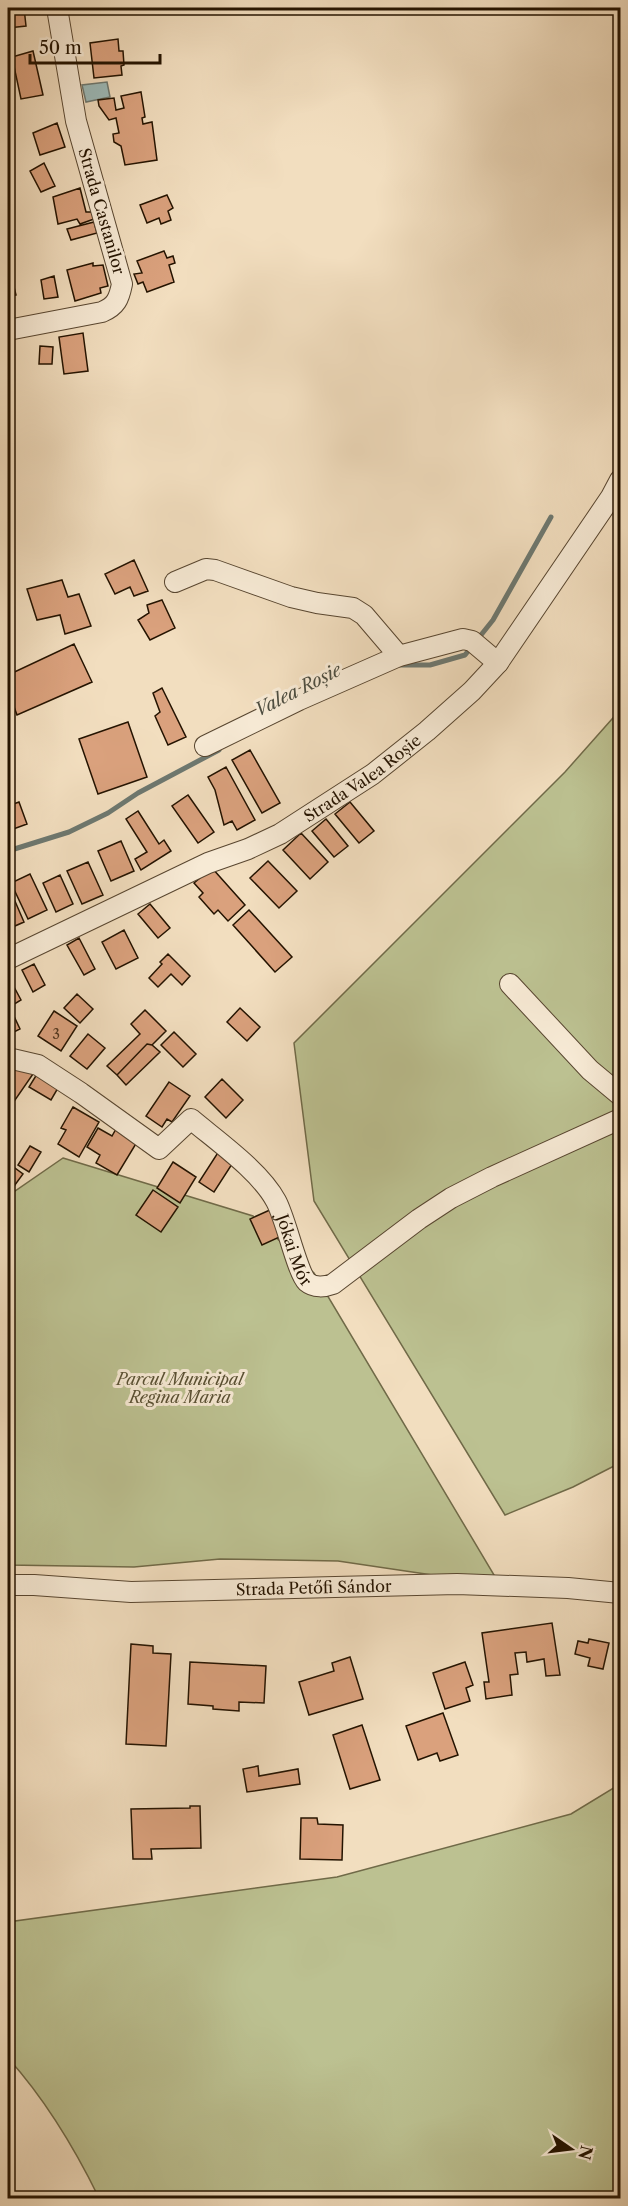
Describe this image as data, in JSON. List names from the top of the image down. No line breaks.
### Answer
{"streets":{"street":["Strada Castanilor","Strada Valea Roșie","Jókai Mór","Strada Petőfi Sándor"]},"water":["Valea Roșie"],"parks":["Parcul Municipal Regina Maria"],"house_numbers":["3"],"scale_bar":"50 m","north":"right"}
